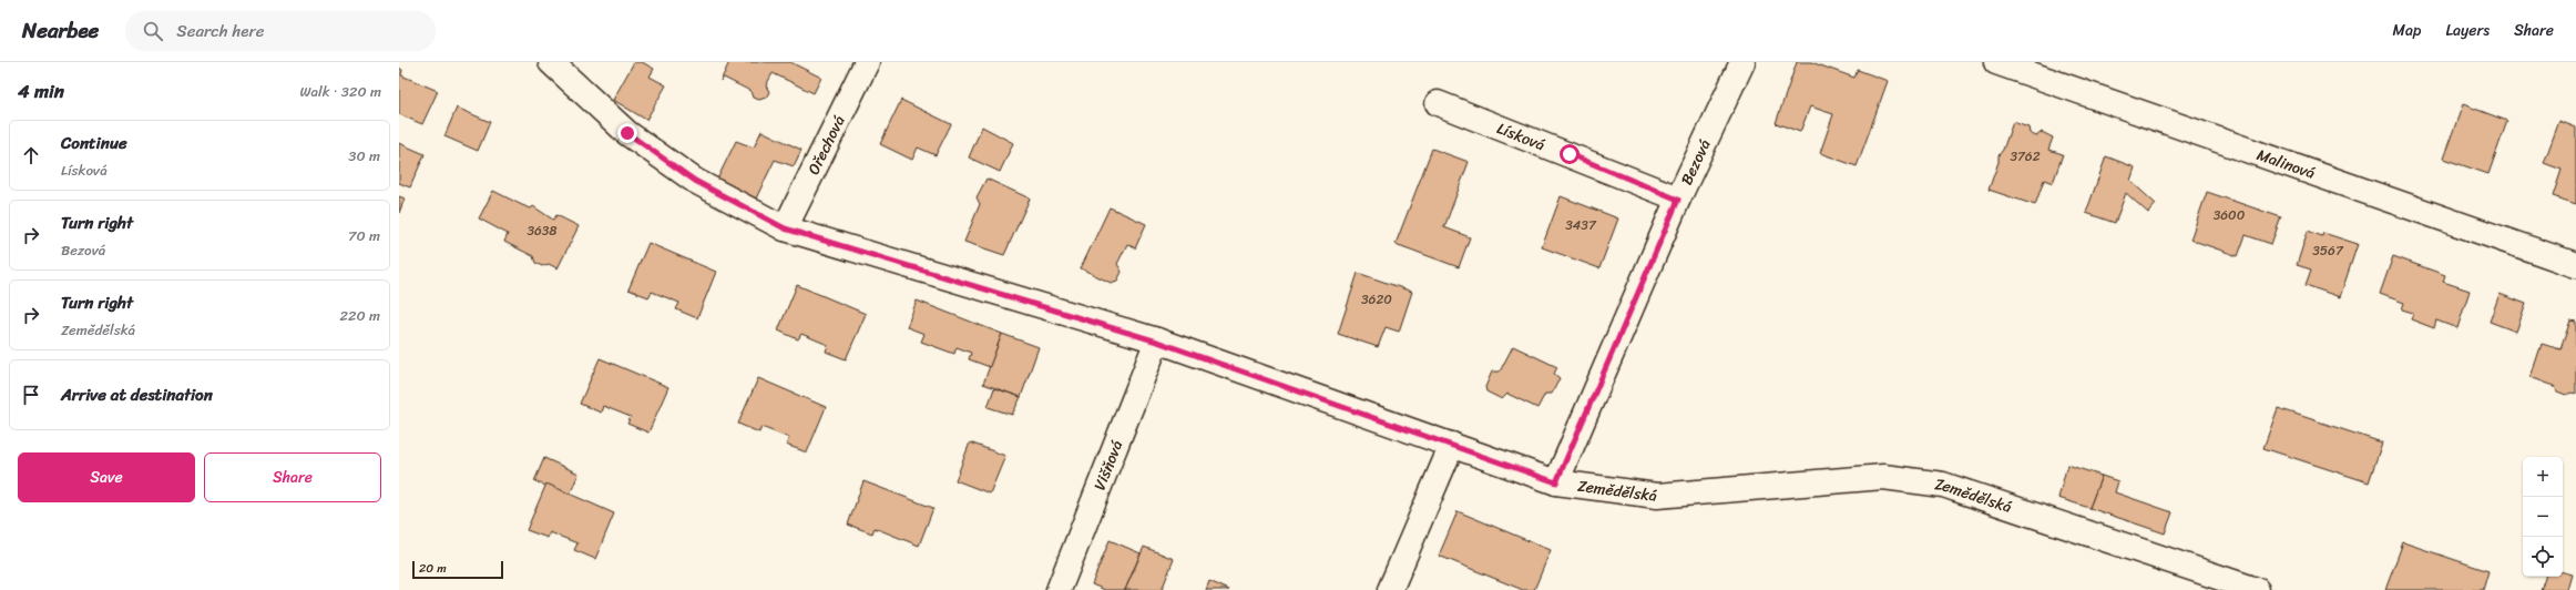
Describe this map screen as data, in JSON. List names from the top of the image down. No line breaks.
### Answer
{"streets":{"street":["Lísková","Ořechová","Bezová","Malinová","Višňová","Zemědělská"]},"crossings":[["Lísková","Bezová"],["Ořechová","Zemědělská"],["Bezová","Zemědělská"],["Višňová","Zemědělská"]],"house_numbers":["3762","3600","3437","3638","3567","3620"],"scale_bar":"20 m","page":{"header":"Nearbee","search":"Search here","nav":["Map","Layers","Share"],"heading":["4 min","Walk · 320 m"],"list":[["Continue","Lísková","30 m"],["Turn right","Bezová","70 m"],["Turn right","Zemědělská","220 m"],"Arrive at destination"],"buttons":["Save","Share"],"map_buttons":["+","−"],"scale":"20 m"}}
